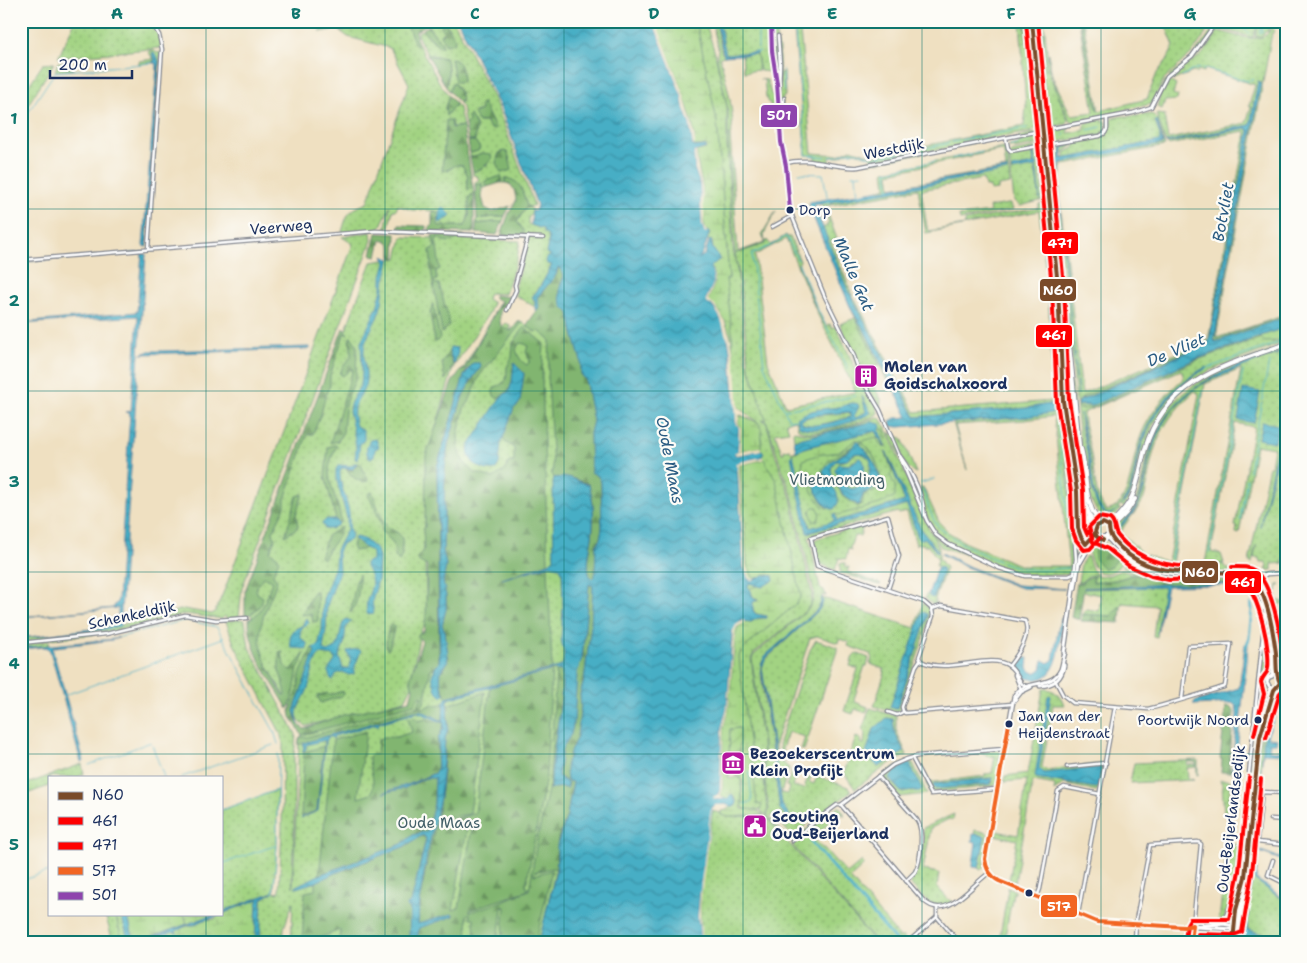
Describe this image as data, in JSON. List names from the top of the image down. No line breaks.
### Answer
{"streets":{"street":["Westdijk","Veerweg","Schenkeldijk","Oud-Beijerlandsedijk"]},"water":["Botvliet","Malle Gat","De Vliet","Oude Maas"],"parks":["Vlietmonding","Oude Maas"],"places":{"other":["Dorp","Poortwijk Noord","Jan van der Heijdenstraat"],"building":["Molen van Goidschalxoord"],"museum":["Bezoekerscentrum Klein Profijt"],"public building":["Scouting Oud-Beijerland"]},"lines":["transit line N60","transit line 471","transit line 501","transit line 461","transit line 517"],"legend":["N60","461","471","517","501"],"scale_bar":"200 m","grid":{"columns":["A","B","C","D","E","F","G"],"rows":["1","2","3","4","5"]}}
